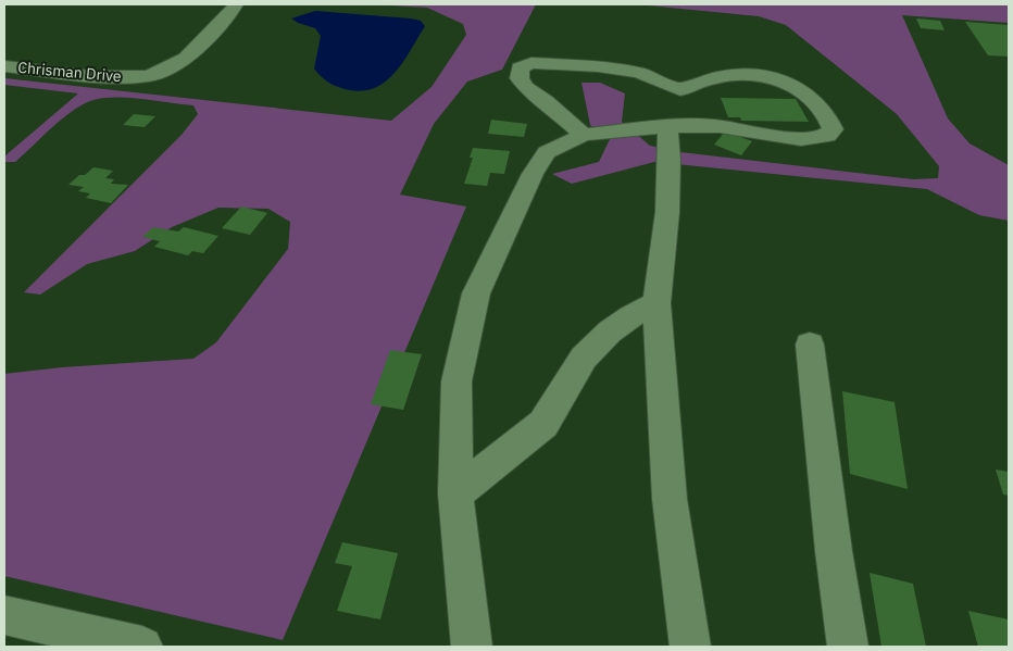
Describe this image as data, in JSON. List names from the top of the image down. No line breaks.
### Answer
{"streets":{"street":["Chrisman Drive"]}}
